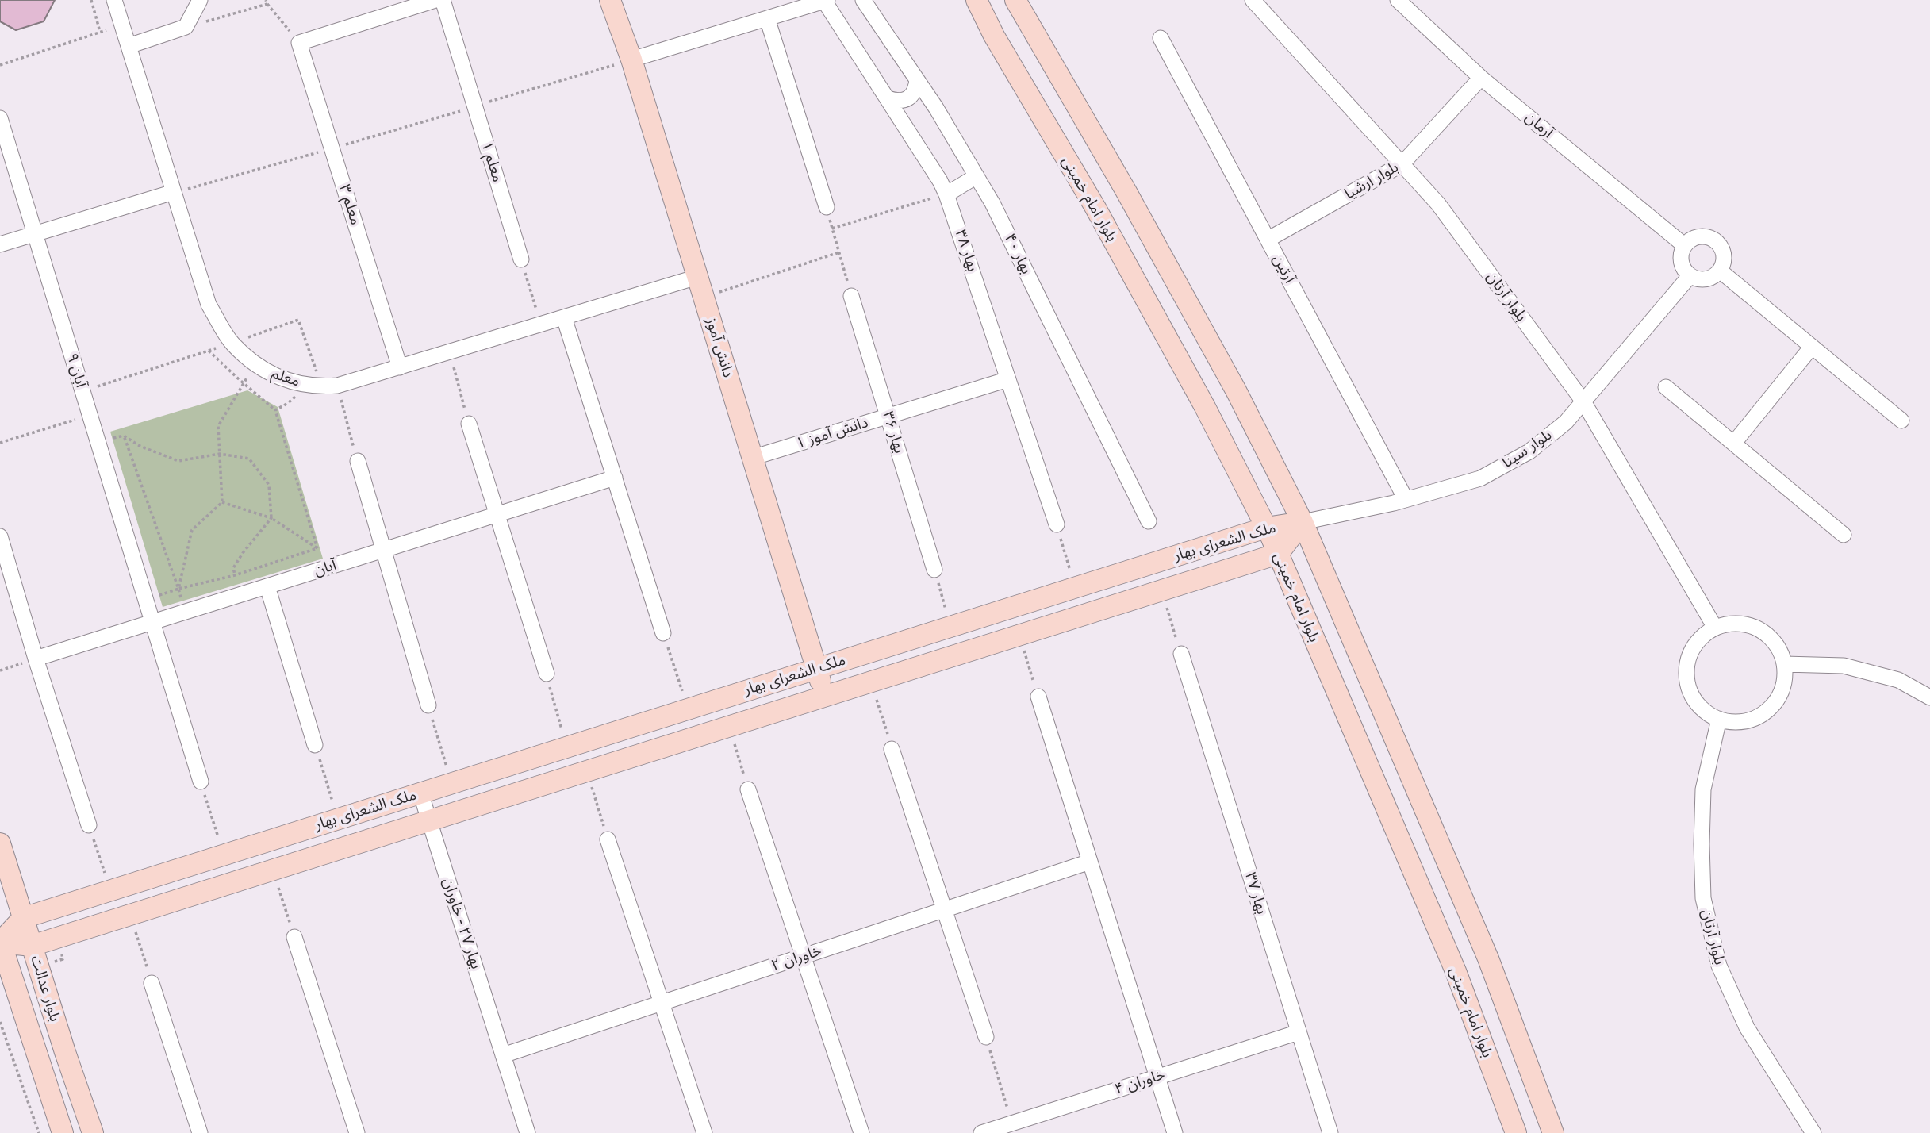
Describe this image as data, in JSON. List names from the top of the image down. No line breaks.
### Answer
{"streets":{"street":["آرمان","معلم ۱","بلوار ارشیا","بلوار امام خمینی","معلم ۳","بهار ۳۸","بهار ۴۰","آرتین","بلوار آرتان","دانش آموز","آبان ۹","معلم","بهار ۳۶","دانش آموز ۱","بلوار سینا","ملک الشعرای بهار","آبان","بهار ۳۷","بهار ۲۷ - خاوران","خاوران ۲","بلوار عدالت","خاوران ۴"]},"crossings":[["آرمان","بلوار ارشیا"],["آرمان","بلوار سینا"],["بلوار ارشیا","آرتین"],["بلوار ارشیا","بلوار آرتان"],["بلوار امام خمینی","ملک الشعرای بهار"],["معلم ۳","معلم"],["بهار ۳۸","دانش آموز ۱"],["آرتین","بلوار سینا"],["بلوار آرتان","بلوار سینا"],["دانش آموز","معلم"],["دانش آموز","دانش آموز ۱"],["دانش آموز","ملک الشعرای بهار"],["آبان ۹","آبان"],["بهار ۳۶","دانش آموز ۱"],["بلوار سینا","ملک الشعرای بهار"],["ملک الشعرای بهار","بهار ۲۷ - خاوران"],["ملک الشعرای بهار","بلوار عدالت"],["بهار ۳۷","خاوران ۴"],["بهار ۲۷ - خاوران","خاوران ۲"]]}
